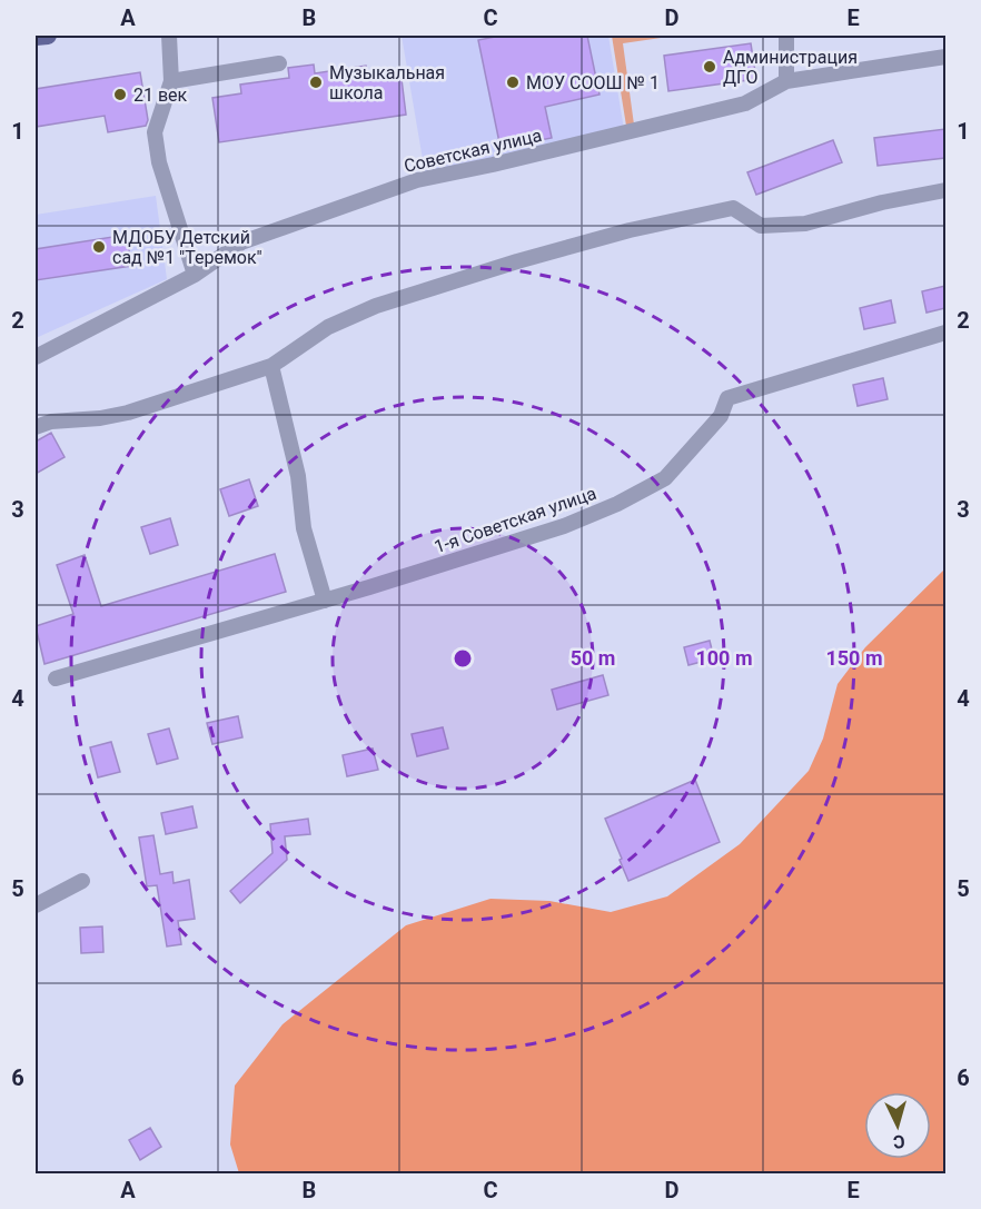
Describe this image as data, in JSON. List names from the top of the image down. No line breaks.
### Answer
{"streets":{"street":["Советская улица","1-я Советская улица"]},"places":["Администрация ДГО","Музыкальная школа","МОУ СООШ № 1","21 век","МДОБУ Детский сад №1 \"Теремок\""],"north":"bottom","grid":{"columns":["A","B","C","D","E"],"rows":["1","2","3","4","5","6"]},"rings":["50 m","100 m","150 m"]}
